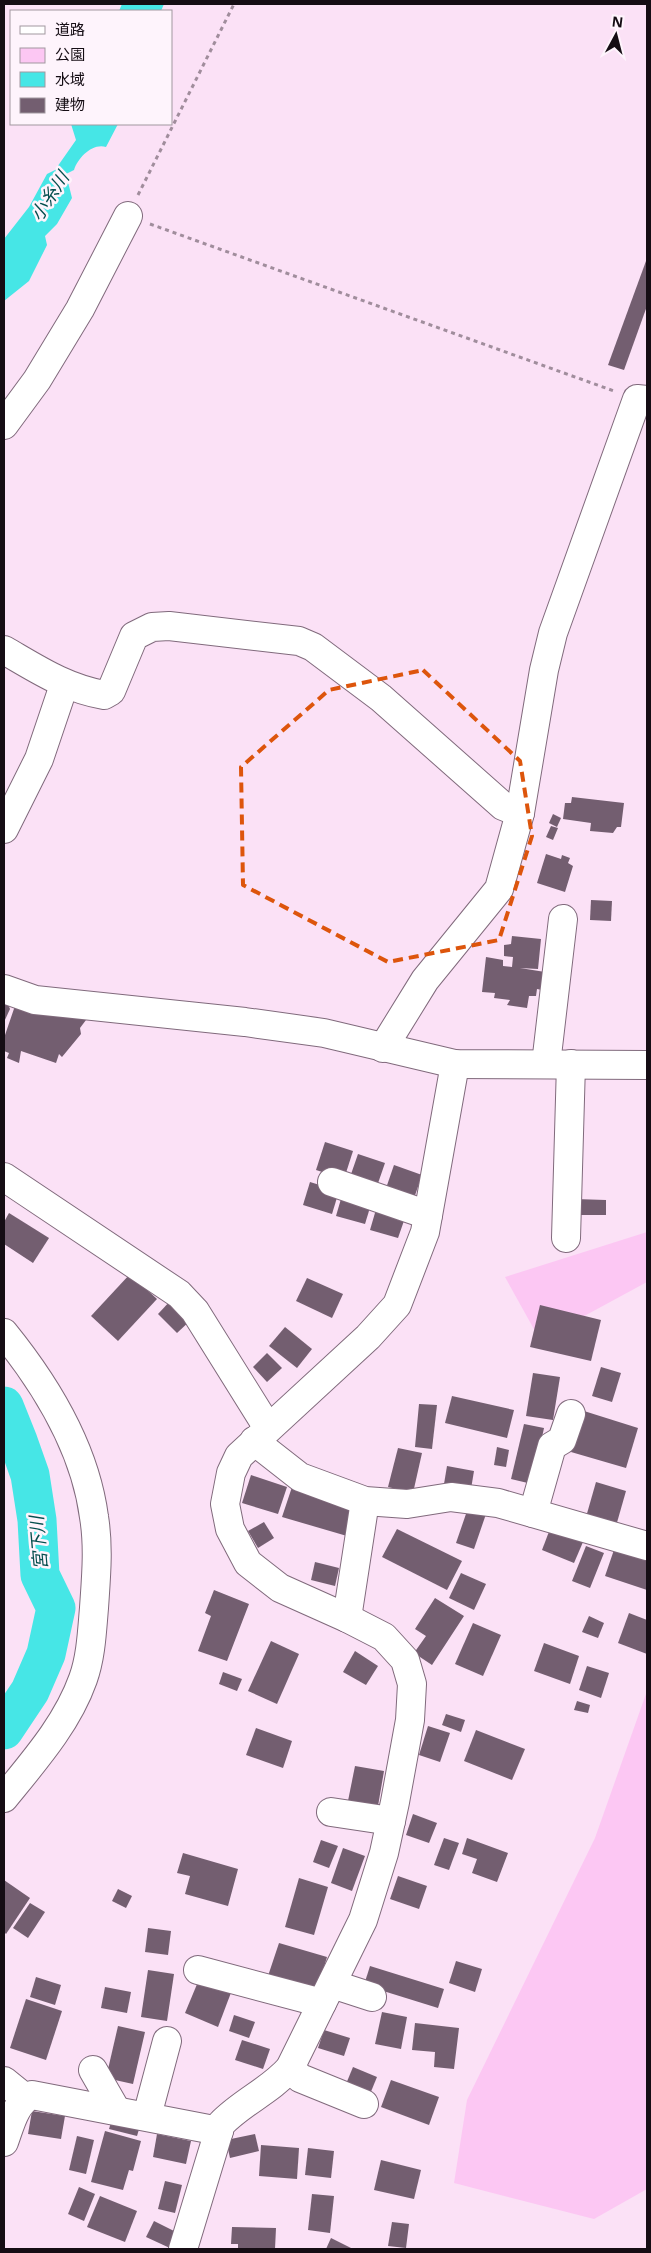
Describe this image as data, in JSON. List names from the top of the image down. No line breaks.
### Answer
{"water":["小糸川","宮下川"],"legend":["道路","公園","水域","建物"],"north":"top"}
